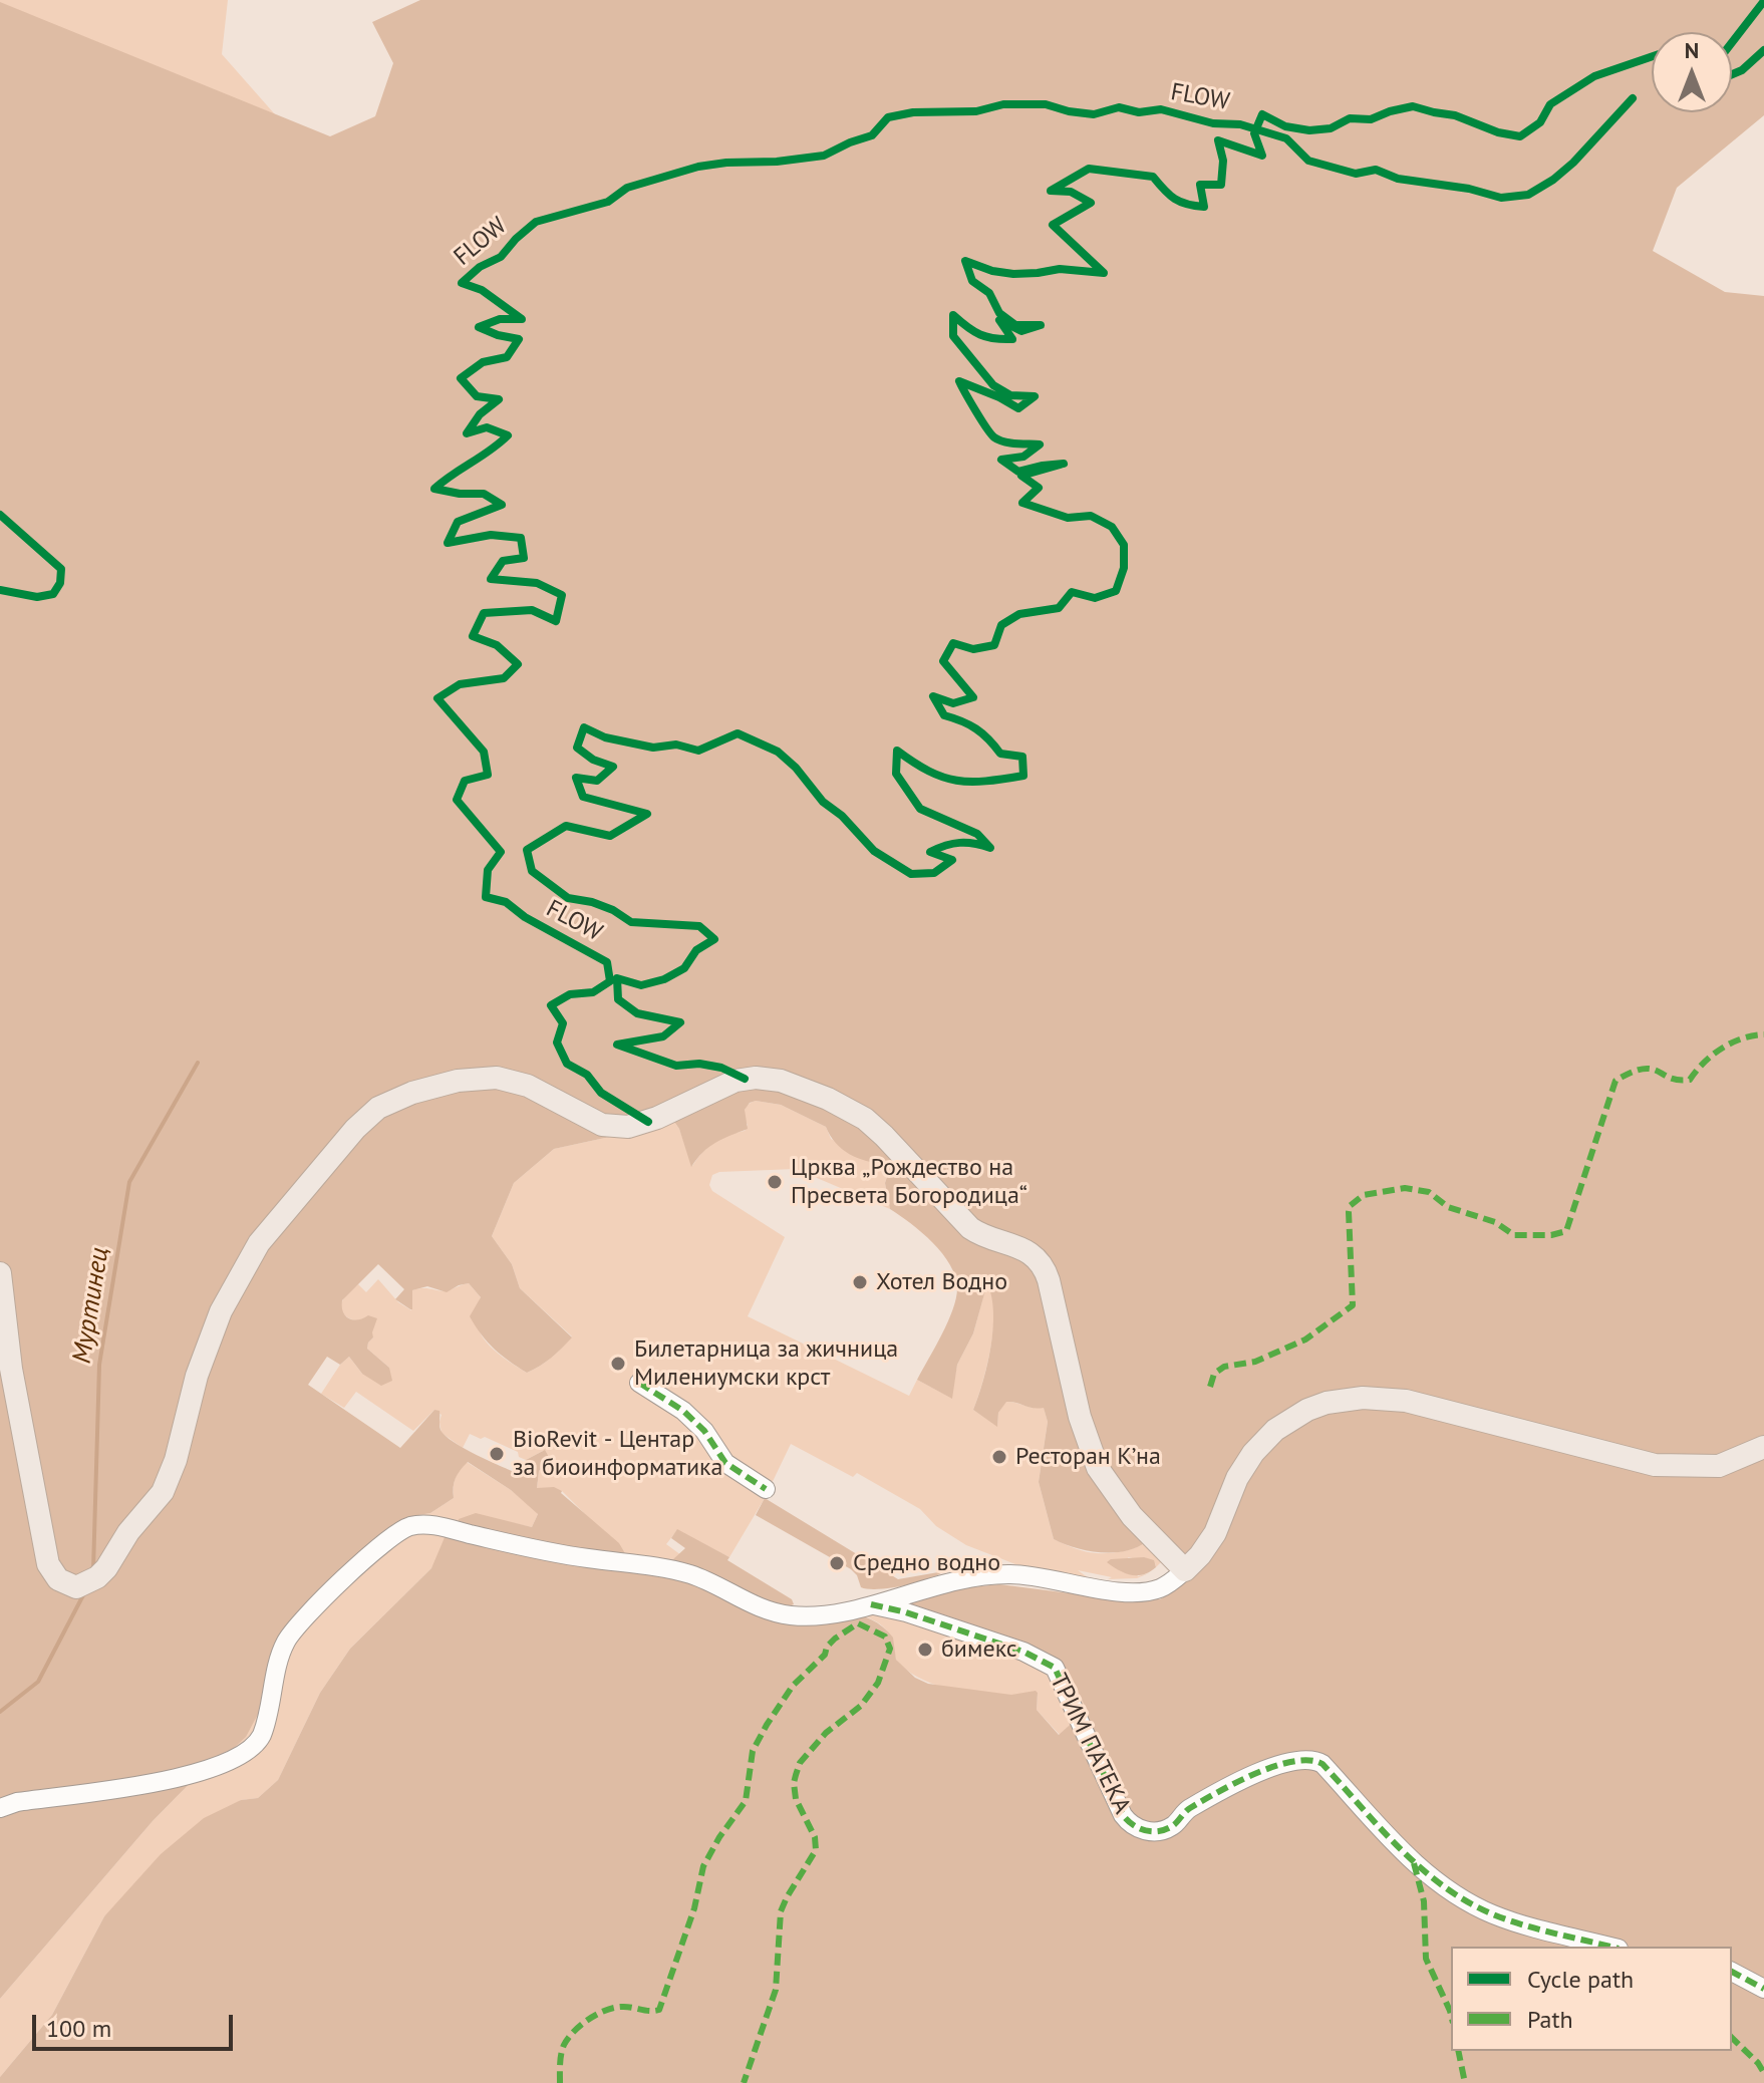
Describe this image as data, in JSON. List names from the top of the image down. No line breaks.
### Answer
{"streets":{"street":["ТРИМ ПАТЕКА"],"cycle path":["FLOW"]},"water":["Муртинец"],"places":["Црква „Рождество на Пресвета Богородица“","Хотел Водно","Билетарница за жичница Милениумски крст","BioRevit - Центар за биоинформатика","Ресторан К’на","Средно водно","бимекс"],"legend":["Cycle path","Path"],"scale_bar":"100 m","north":"top"}
